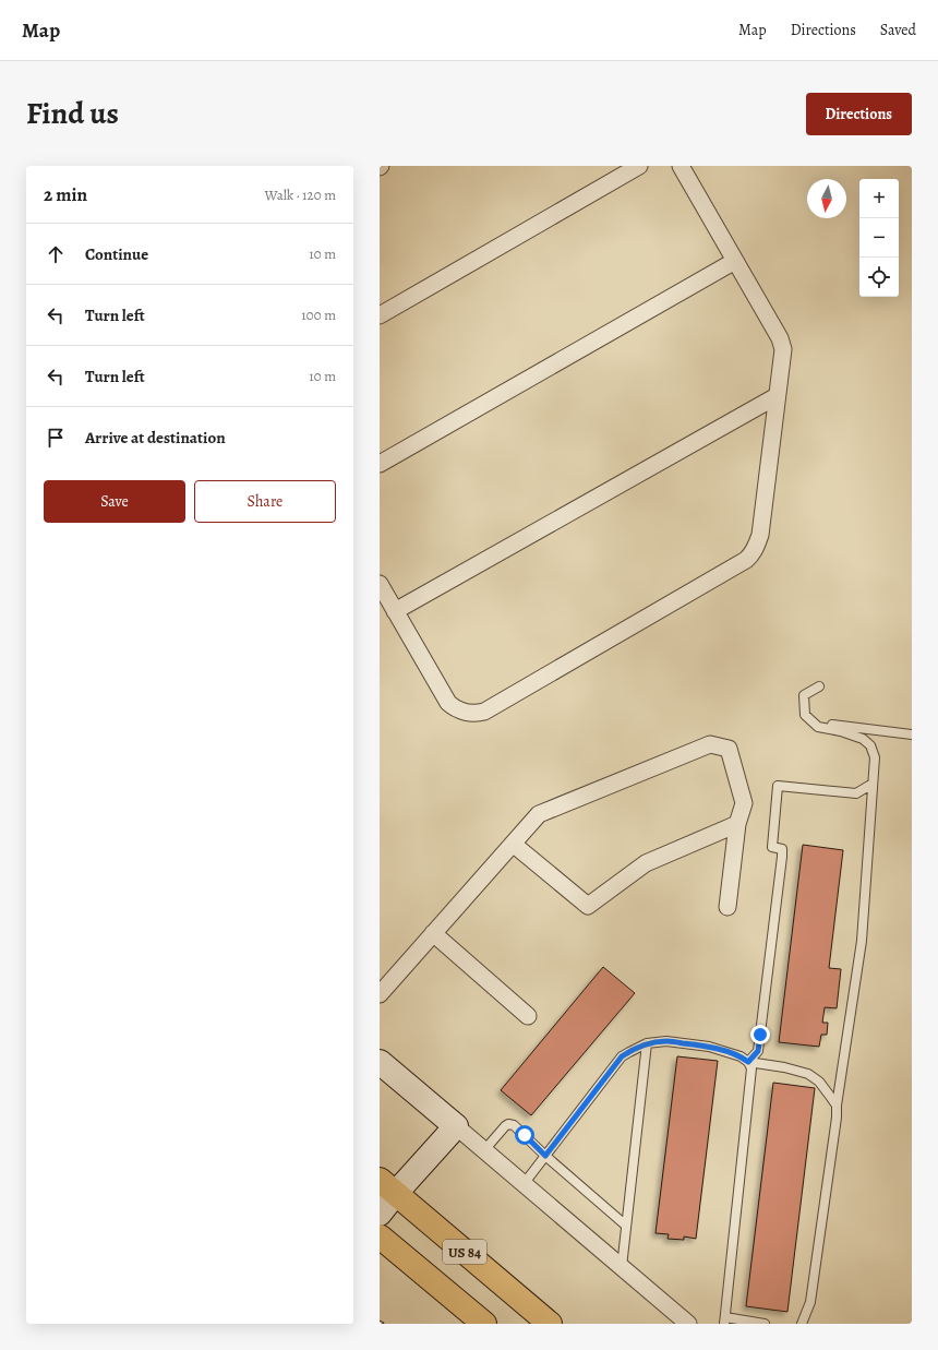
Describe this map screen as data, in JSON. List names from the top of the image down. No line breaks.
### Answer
{"streets":{"highway":["US 84"]},"north":"bottom","page":{"header":"Map","nav":["Map","Directions","Saved"],"title":"Find us","buttons":["Directions",["Save","Share"]],"heading":["2 min","Walk · 120 m"],"map_buttons":["+","−"],"list":[["Continue","10 m"],["Turn left","100 m"],["Turn left","10 m"],"Arrive at destination"]}}
